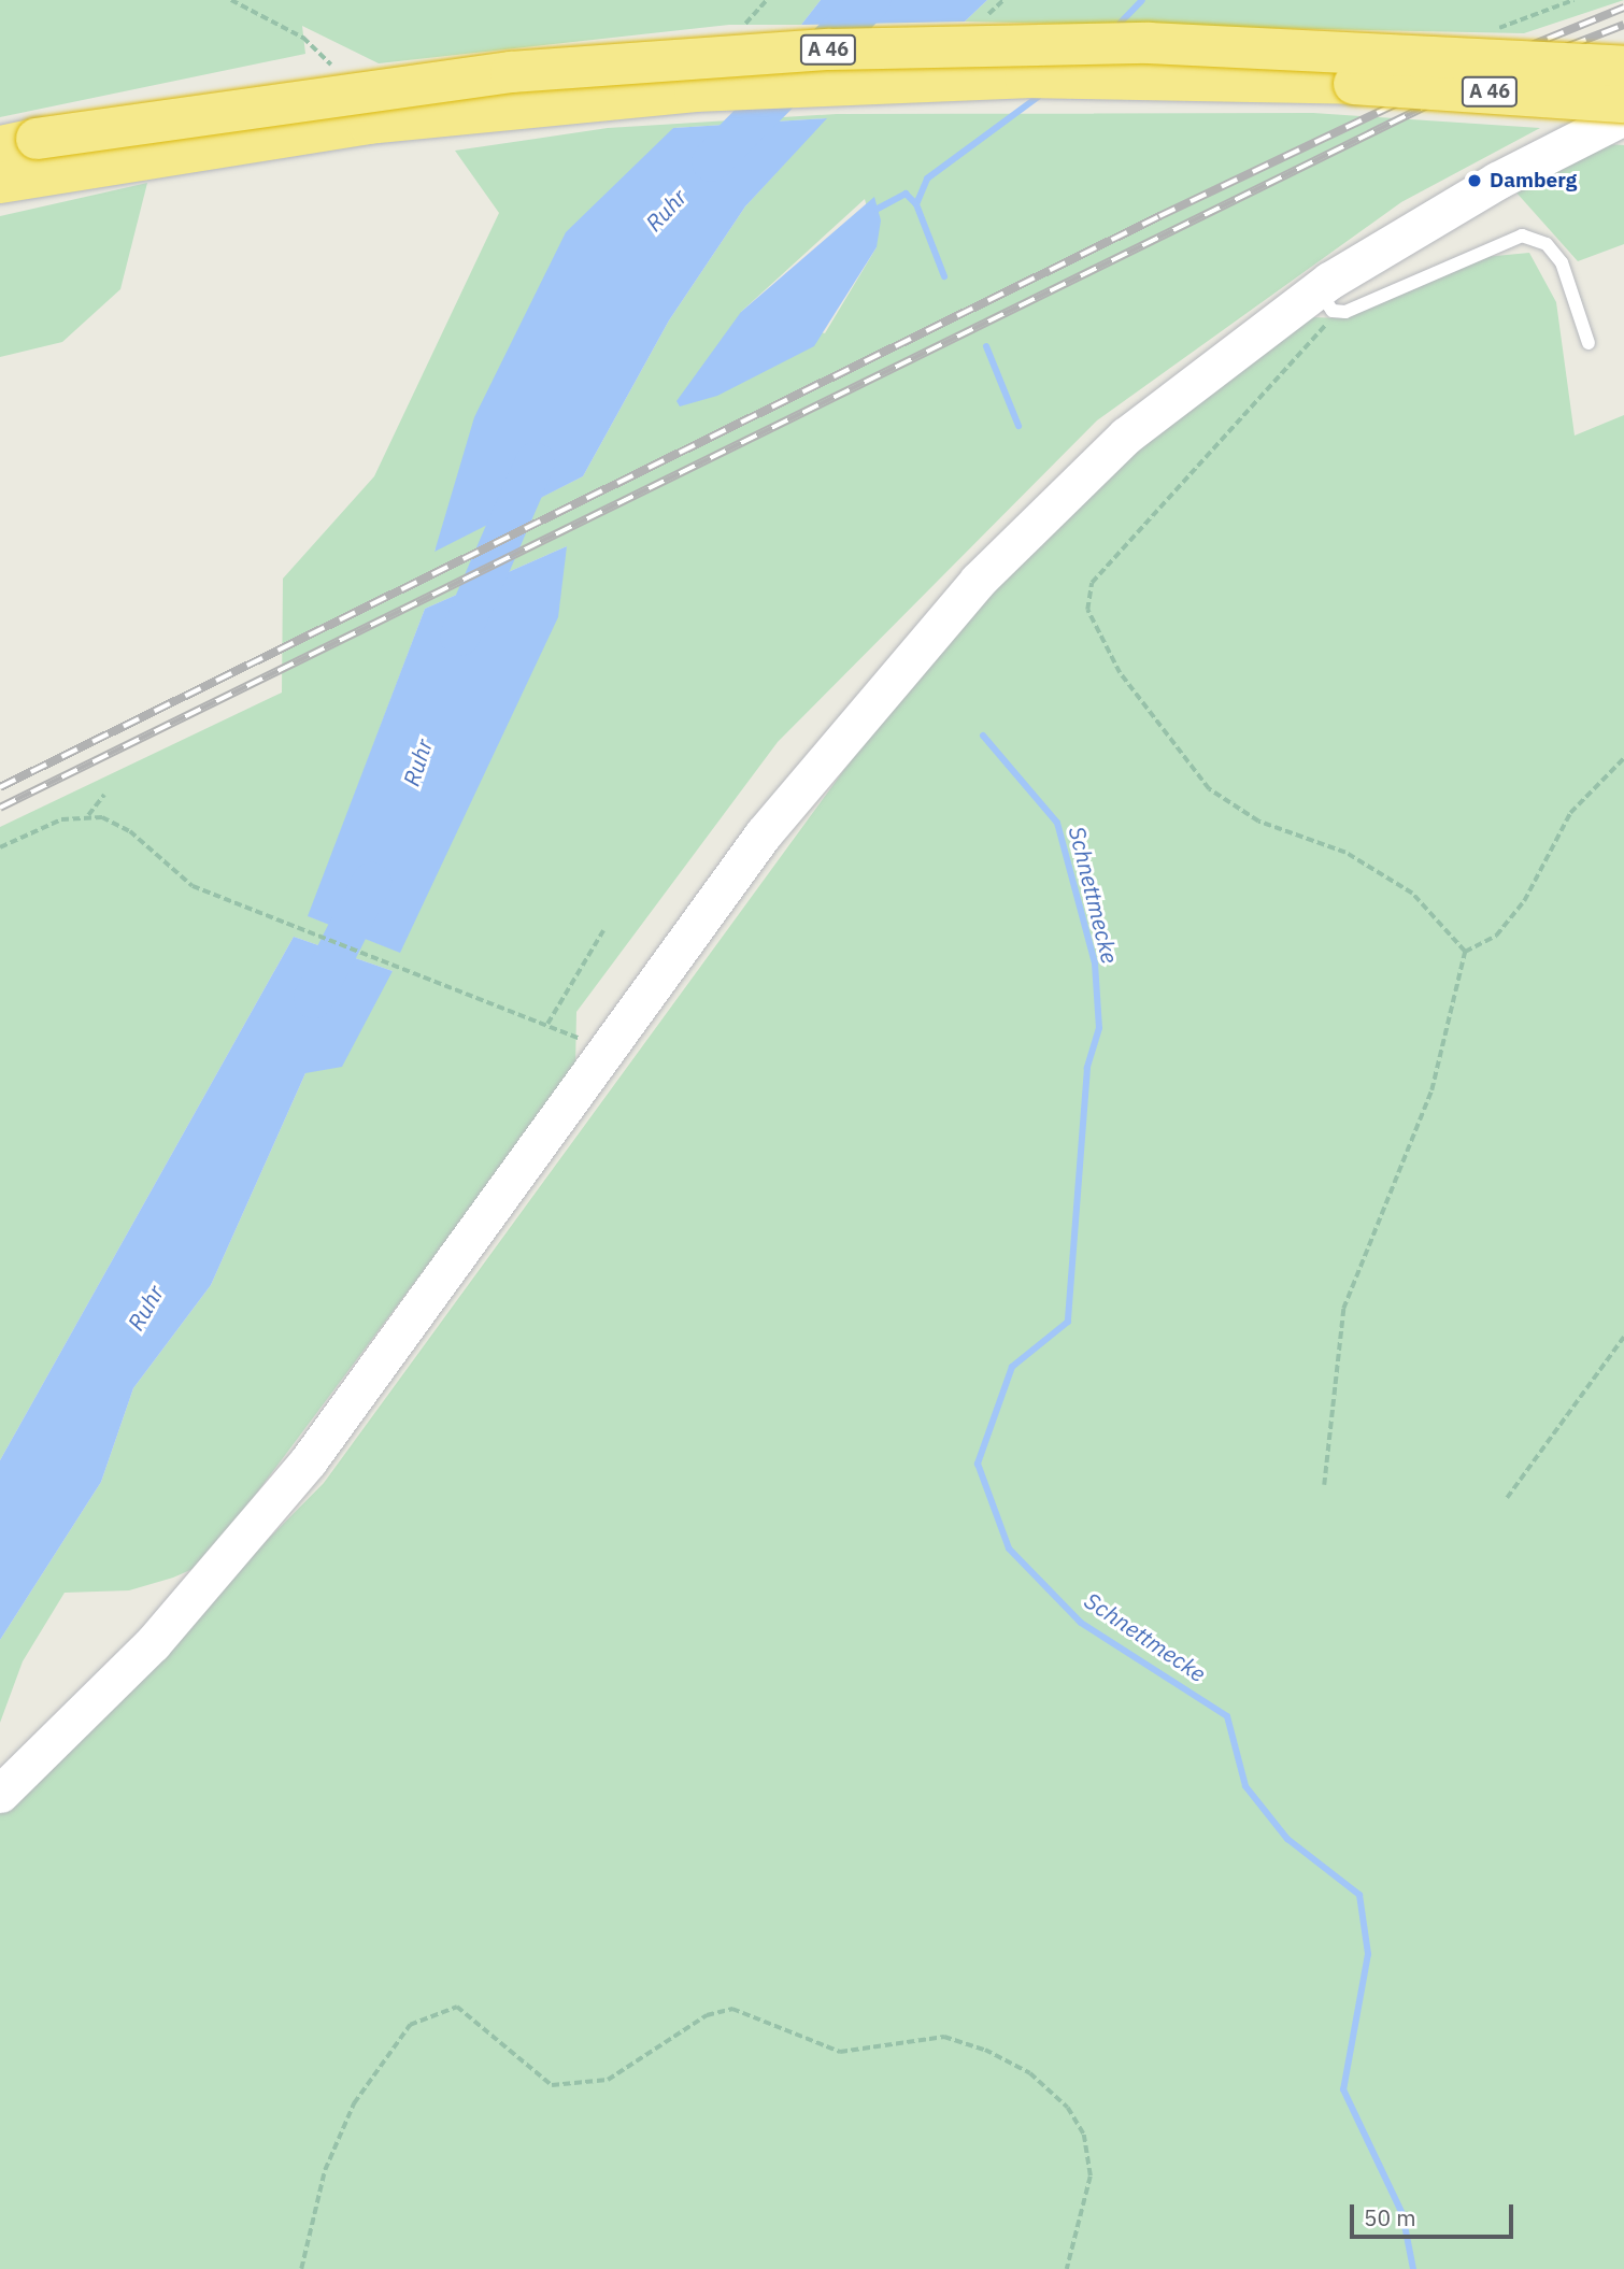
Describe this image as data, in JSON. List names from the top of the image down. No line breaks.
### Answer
{"streets":{"highway":["A 46"]},"water":["Ruhr","Schnettmecke"],"places":["Damberg"],"scale_bar":"50 m"}
